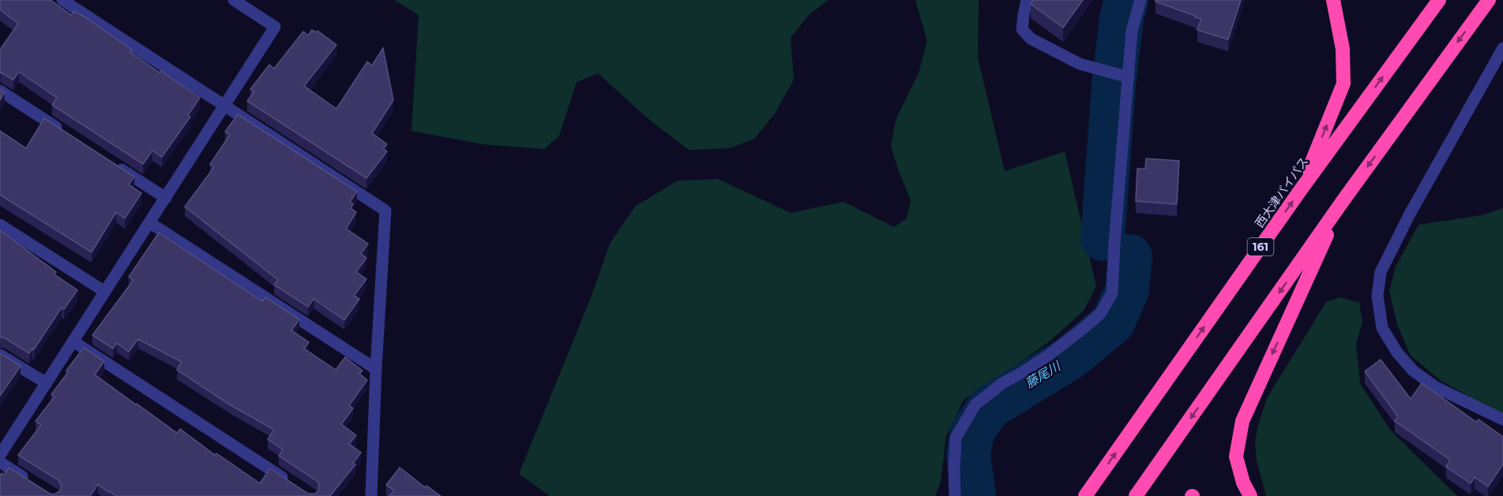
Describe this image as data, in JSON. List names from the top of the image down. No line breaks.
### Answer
{"streets":{"highway":["西大津バイパス","161"]},"water":["藤尾川"]}
